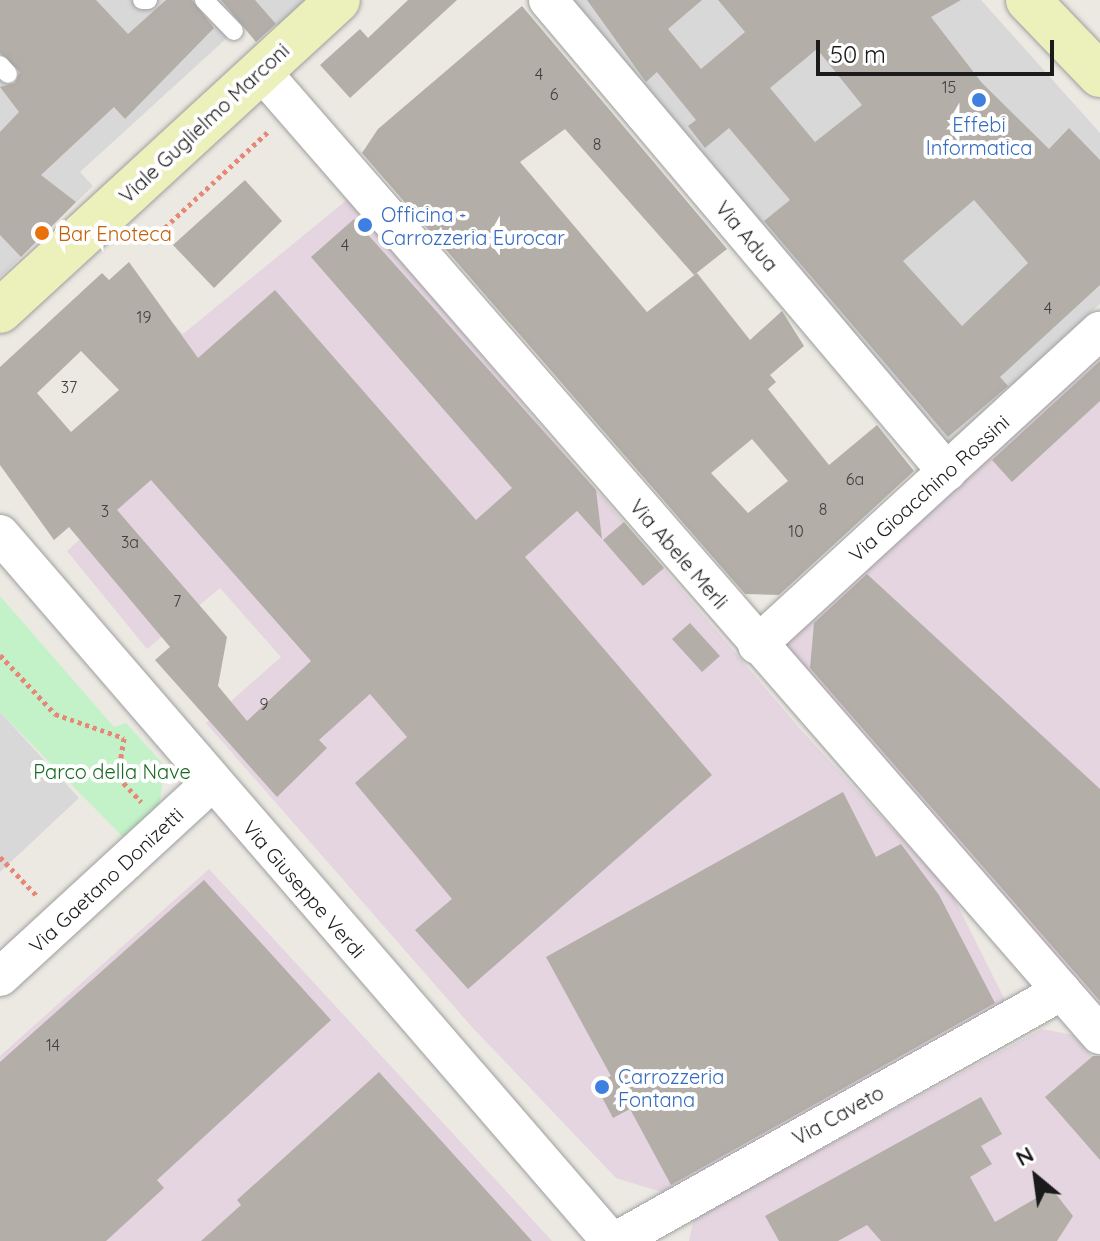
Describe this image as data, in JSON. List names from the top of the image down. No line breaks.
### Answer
{"streets":{"street":["Viale Guglielmo Marconi","Via Adua","Via Gioacchino Rossini","Via Abele Merli","Via Gaetano Donizetti","Via Giuseppe Verdi","Via Caveto"]},"crossings":[["Viale Guglielmo Marconi","Via Abele Merli"],["Via Adua","Via Gioacchino Rossini"],["Via Gioacchino Rossini","Via Abele Merli"],["Via Abele Merli","Via Caveto"],["Via Gaetano Donizetti","Via Giuseppe Verdi"],["Via Giuseppe Verdi","Via Caveto"]],"parks":["Parco della Nave"],"places":["Effebi Informatica","Officina - Carrozzeria Eurocar","Bar Enoteca","Carrozzeria Fontana"],"house_numbers":["4","15","6","8","4","4","19","37","6a","8","3","10","3a","7","9","14"],"scale_bar":"50 m","north":"top left"}
